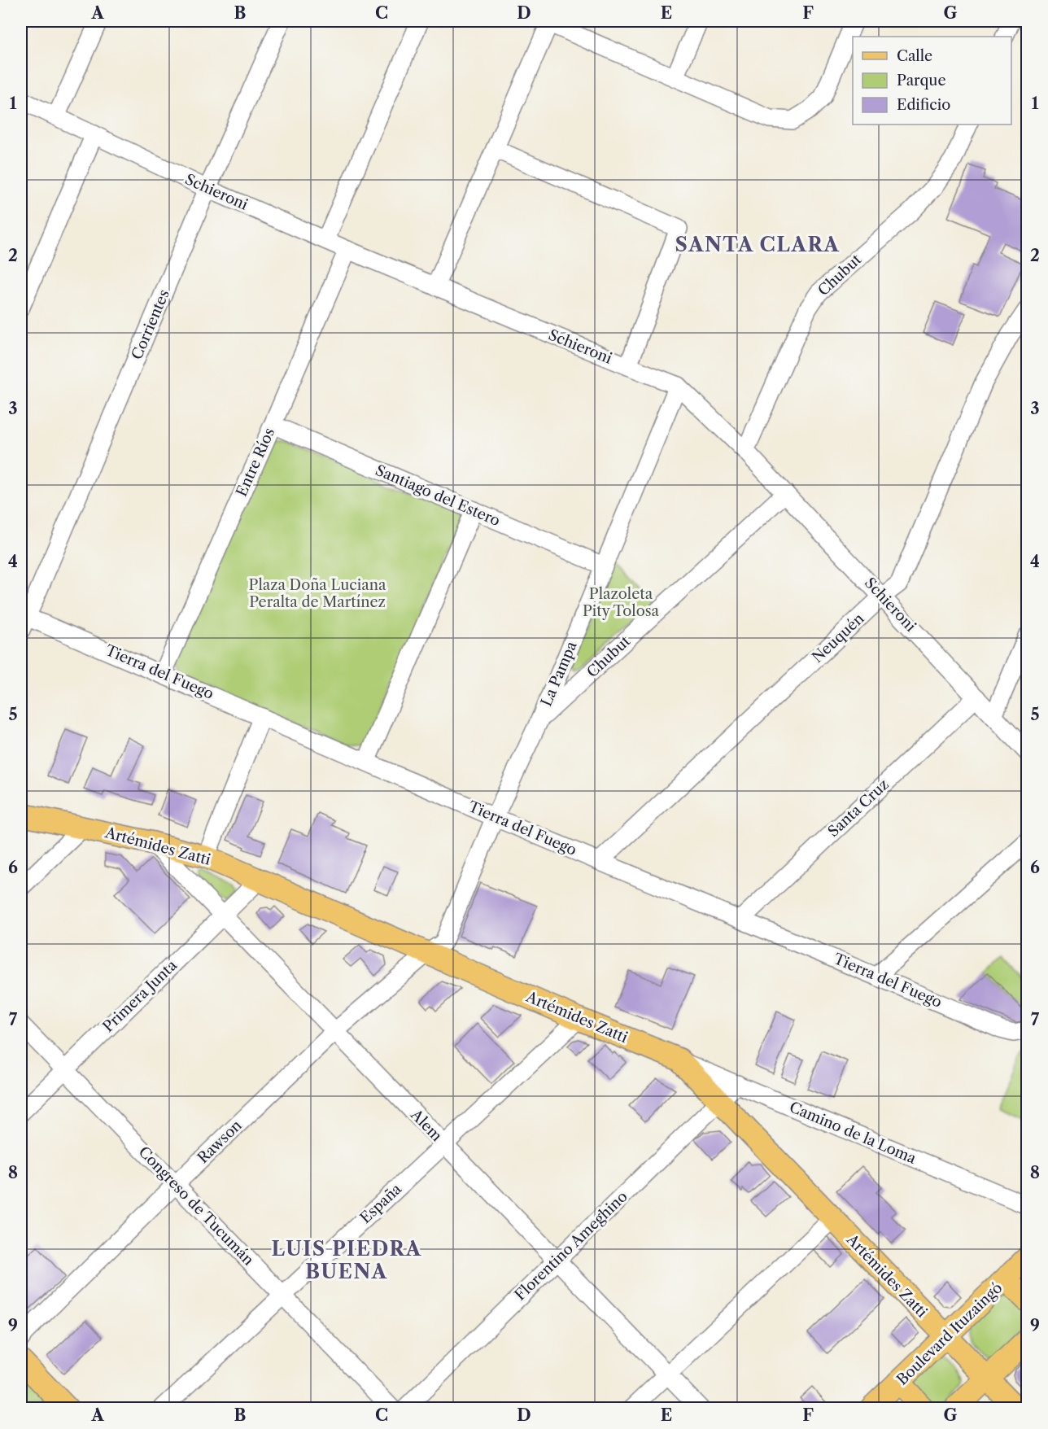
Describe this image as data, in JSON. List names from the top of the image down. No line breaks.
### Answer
{"streets":{"main road":["Artémides Zatti","Boulevard Ituzaingó"],"street":["Schieroni","Chubut","Corrientes","Entre Ríos","Santiago del Estero","Neuquén","Tierra del Fuego","La Pampa","Santa Cruz","Primera Junta","Alem","Camino de la Loma","Rawson","España","Congreso de Tucumán","Florentino Ameghino"]},"crossings":[["Schieroni","Chubut"],["Schieroni","Corrientes"],["Schieroni","Entre Ríos"],["Schieroni","Neuquén"],["Schieroni","La Pampa"],["Schieroni","Santa Cruz"],["Chubut","La Pampa"],["Corrientes","Tierra del Fuego"],["Entre Ríos","Santiago del Estero"],["Entre Ríos","Tierra del Fuego"],["Santiago del Estero","La Pampa"],["Neuquén","Tierra del Fuego"],["Tierra del Fuego","La Pampa"],["Tierra del Fuego","Santa Cruz"],["La Pampa","Artémides Zatti"],["La Pampa","Rawson"],["Artémides Zatti","Primera Junta"],["Artémides Zatti","Alem"],["Artémides Zatti","Camino de la Loma"],["Artémides Zatti","Rawson"],["Artémides Zatti","España"],["Artémides Zatti","Florentino Ameghino"],["Artémides Zatti","Boulevard Ituzaingó"],["Primera Junta","Alem"],["Primera Junta","Congreso de Tucumán"],["Alem","Rawson"],["Alem","España"],["Alem","Florentino Ameghino"],["Camino de la Loma","Florentino Ameghino"],["Rawson","Congreso de Tucumán"],["España","Congreso de Tucumán"]],"districts":["SANTA CLARA","LUIS PIEDRA BUENA"],"parks":["Plaza Doña Luciana Peralta de Martínez","Plazoleta Pity Tolosa"],"legend":["Calle","Parque","Edificio"],"grid":{"columns":["A","B","C","D","E","F","G"],"rows":["1","2","3","4","5","6","7","8","9"]}}
